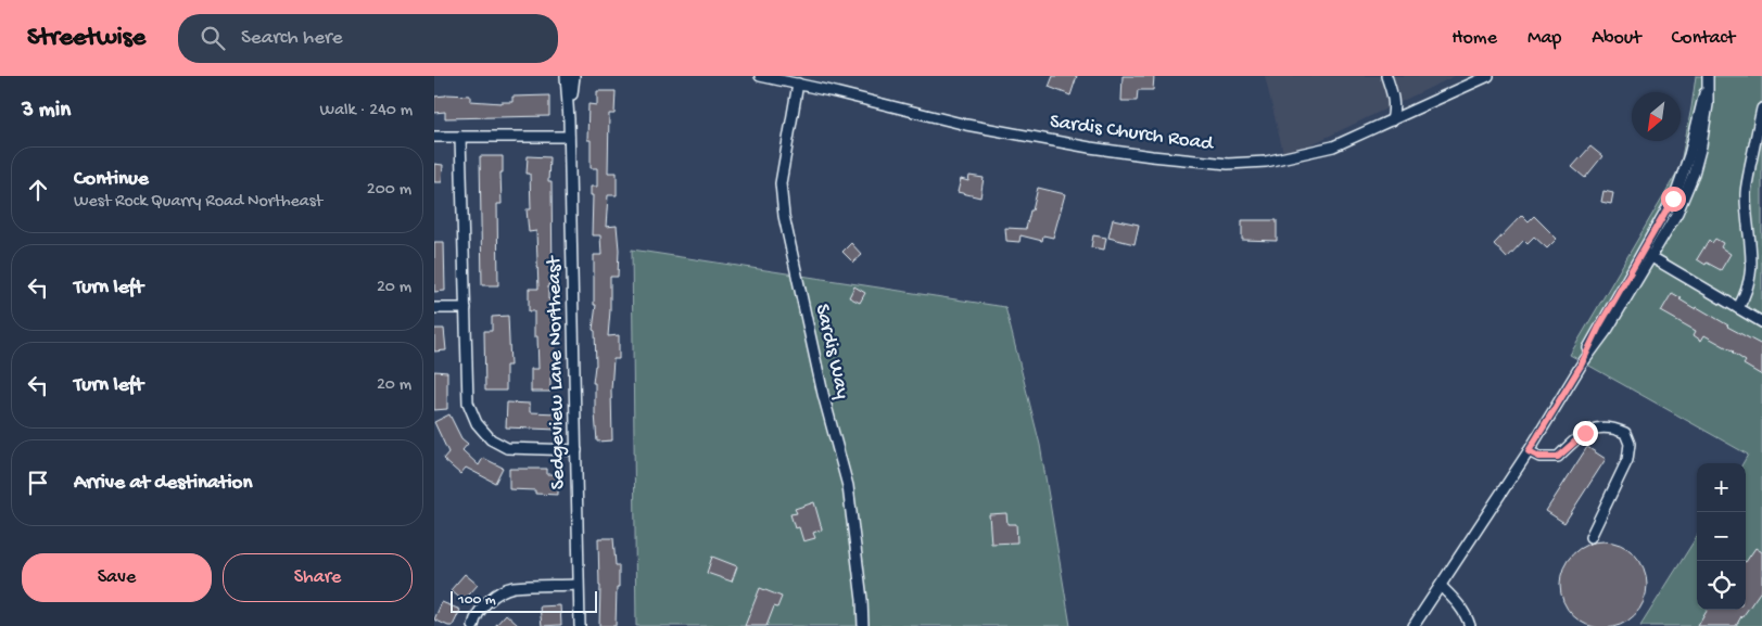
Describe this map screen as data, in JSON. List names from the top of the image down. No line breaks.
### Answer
{"streets":{"street":["Sardis Church Road","Sardis Way","Sedgeview Lane Northeast"]},"crossings":[["Sardis Church Road","Sardis Way"]],"scale_bar":"100 m","north":"bottom left","page":{"header":"Streetwise","search":"Search here","nav":["Home","Map","About","Contact"],"heading":["3 min","Walk · 240 m"],"list":[["Continue","West Rock Quarry Road Northeast","200 m"],["Turn left","20 m"],["Turn left","20 m"],"Arrive at destination"],"map_buttons":["+","−"],"buttons":["Save","Share"],"scale":"100 m"}}
